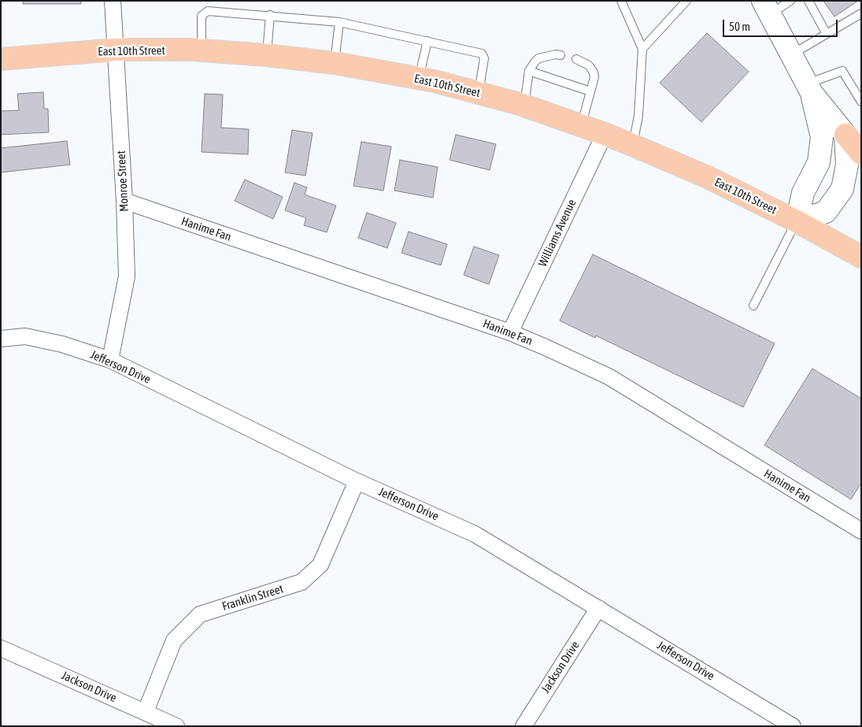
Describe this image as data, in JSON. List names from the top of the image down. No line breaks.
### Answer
{"streets":{"main road":["East 10th Street"],"street":["Monroe Street","Hanime Fan","Williams Avenue","Jefferson Drive","Franklin Street","Jackson Drive"]},"crossings":[["East 10th Street","Monroe Street"],["East 10th Street","Williams Avenue"],["Monroe Street","Hanime Fan"],["Monroe Street","Jefferson Drive"],["Hanime Fan","Williams Avenue"],["Jefferson Drive","Franklin Street"],["Jefferson Drive","Jackson Drive"],["Franklin Street","Jackson Drive"]],"scale_bar":"50 m"}
